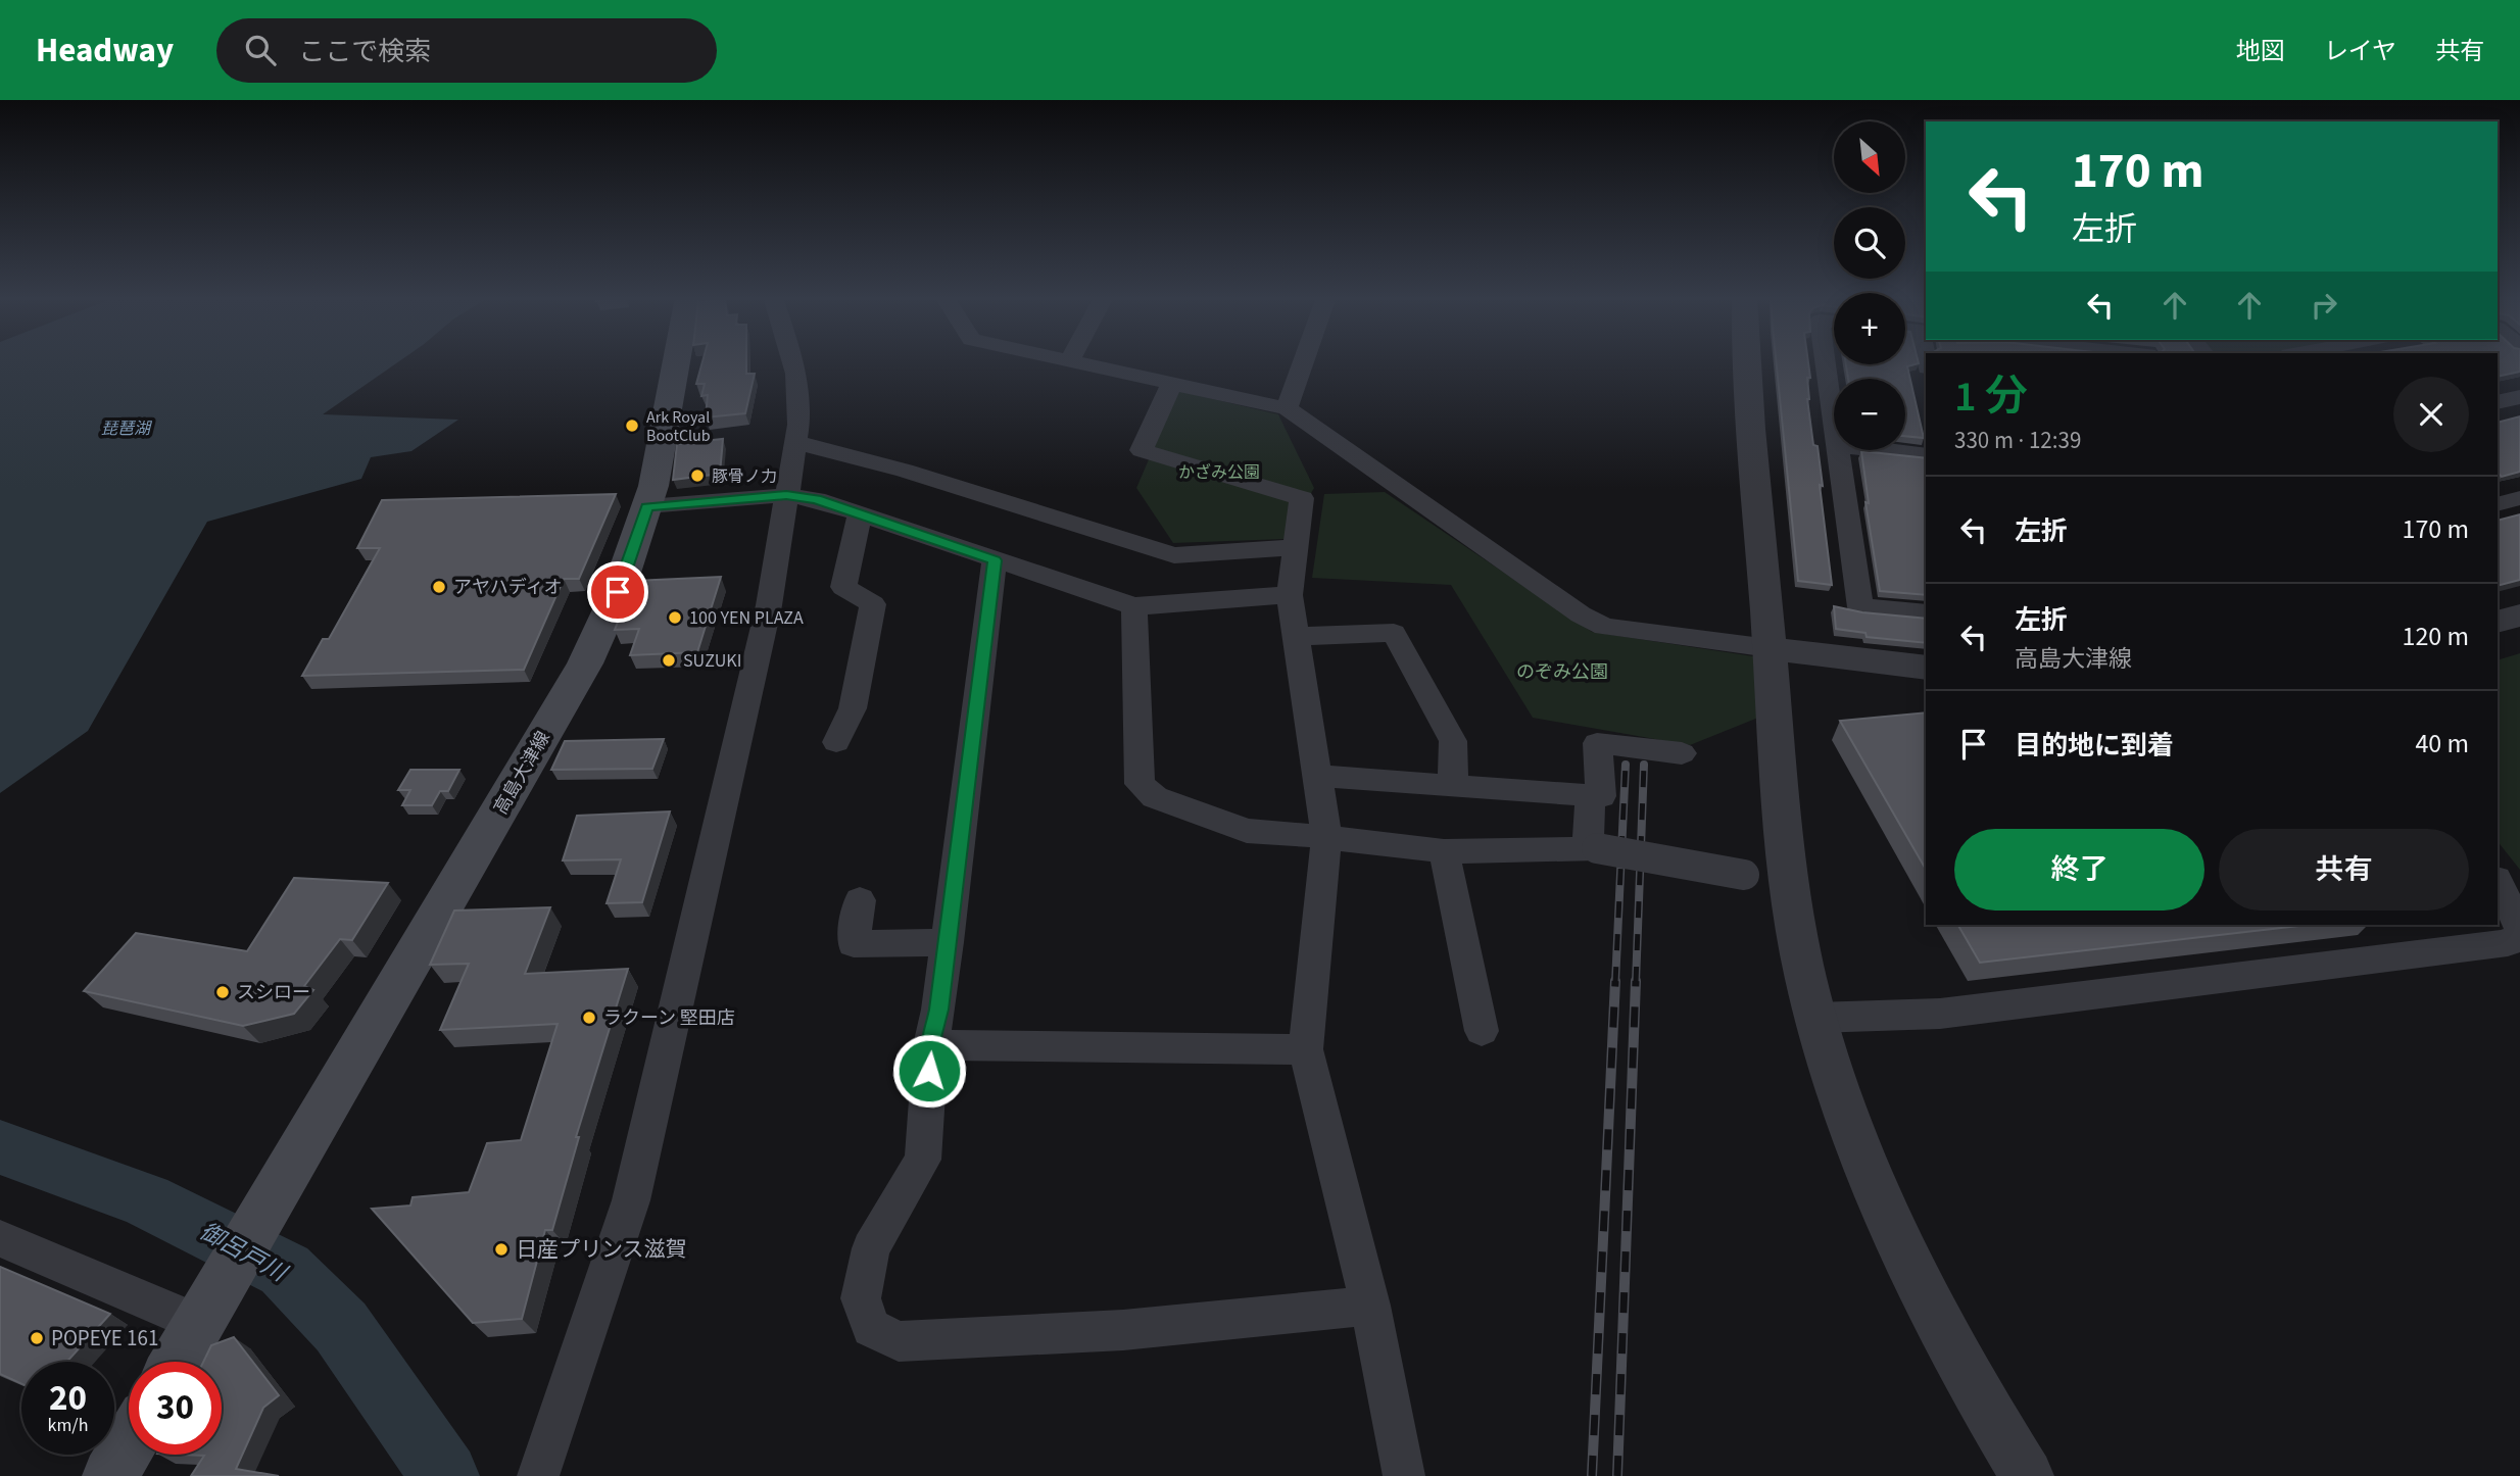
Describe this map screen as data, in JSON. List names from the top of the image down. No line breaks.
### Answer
{"streets":{"main road":["高島大津線"]},"water":["琵琶湖","御呂戸川"],"parks":["かざみ公園","のぞみ公園"],"places":["Ark Royal BootClub","豚骨ノ力","アヤハディオ","100 YEN PLAZA","SUZUKI","スシロー","ラクーン 堅田店","日産プリンス滋賀","POPEYE 161"],"north":"bottom right","page":{"header":"Headway","search":"ここで検索","nav":["地図","レイヤ","共有"],"map_buttons":["+","−"],"turn":["170 m","左折"],"heading":["1 分","330 m · 12:39"],"list":[{"name":"左折","value":"170 m"},{"name":"左折","note":"高島大津線","value":"120 m"},{"name":"目的地に到着","value":"40 m"}],"buttons":["終了","共有"],"speed":"20 km/h","limit":"30"}}
